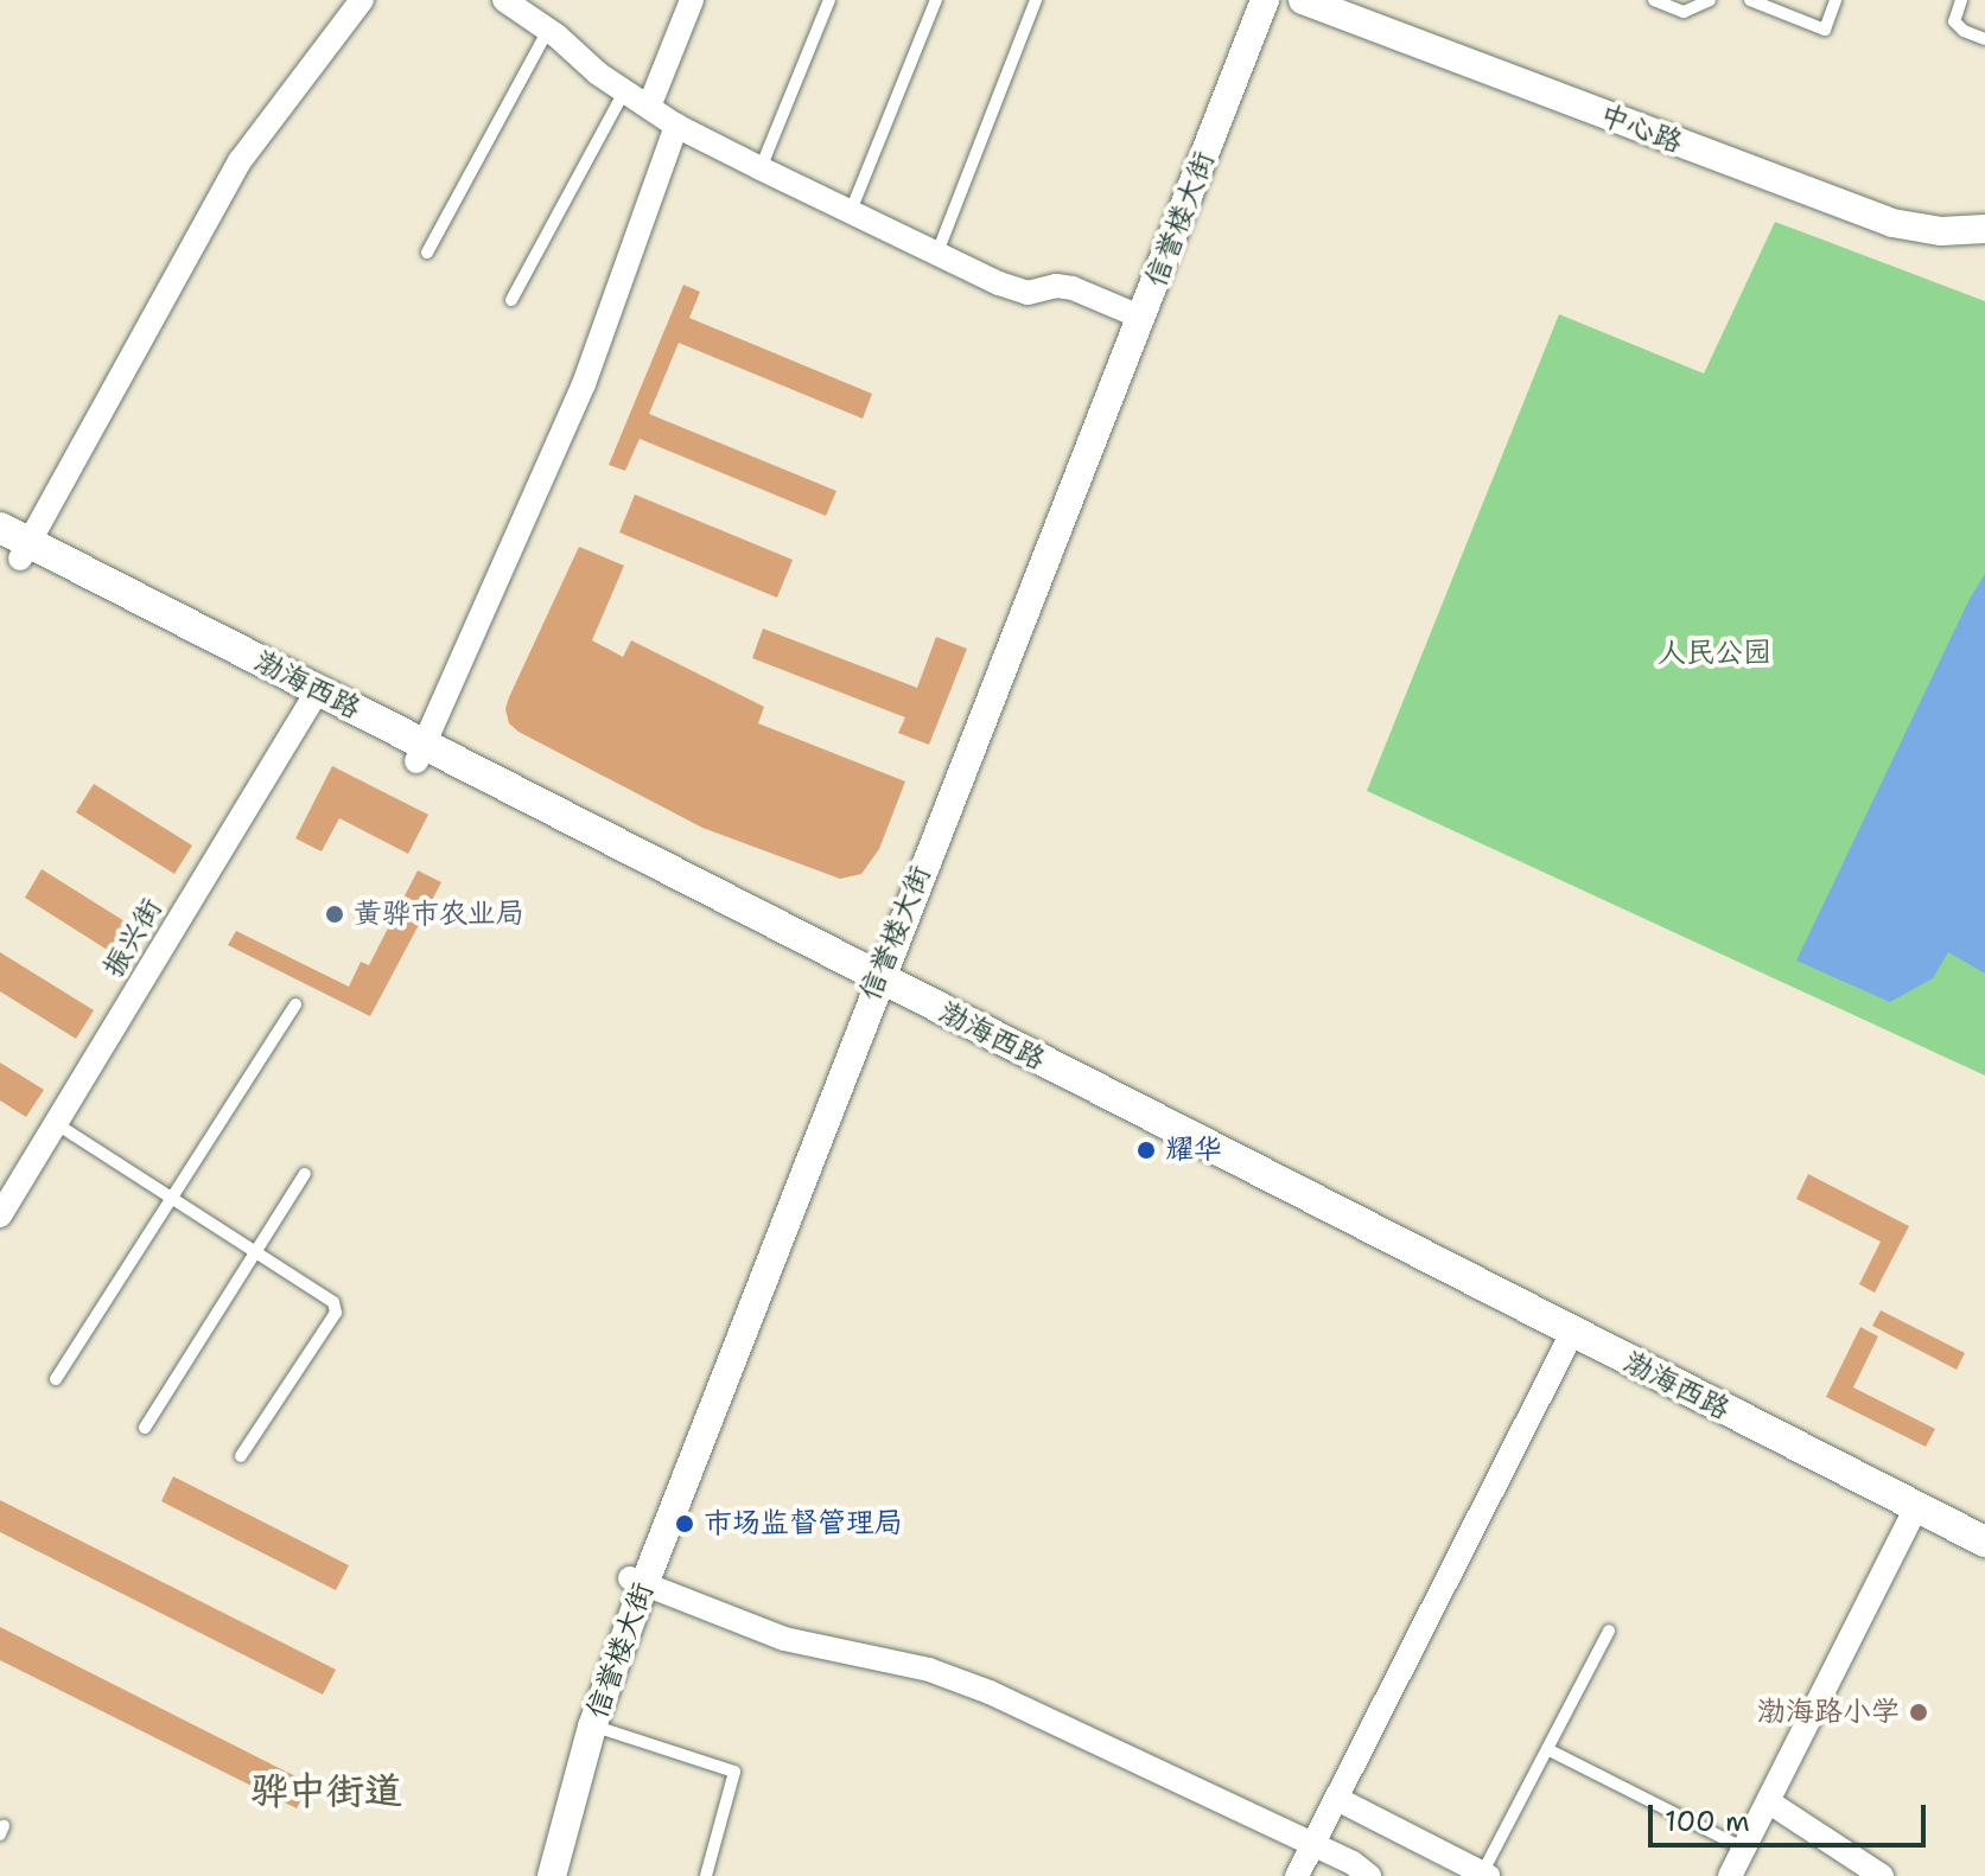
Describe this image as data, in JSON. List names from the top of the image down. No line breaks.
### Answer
{"streets":{"main road":["渤海西路"],"street":["中心路","信誉楼大街","振兴街"]},"crossings":[["信誉楼大街","渤海西路"],["渤海西路","振兴街"]],"districts":["骅中街道"],"parks":["人民公园"],"places":["黄骅市农业局","耀华","市场监督管理局","渤海路小学"],"scale_bar":"100 m"}
